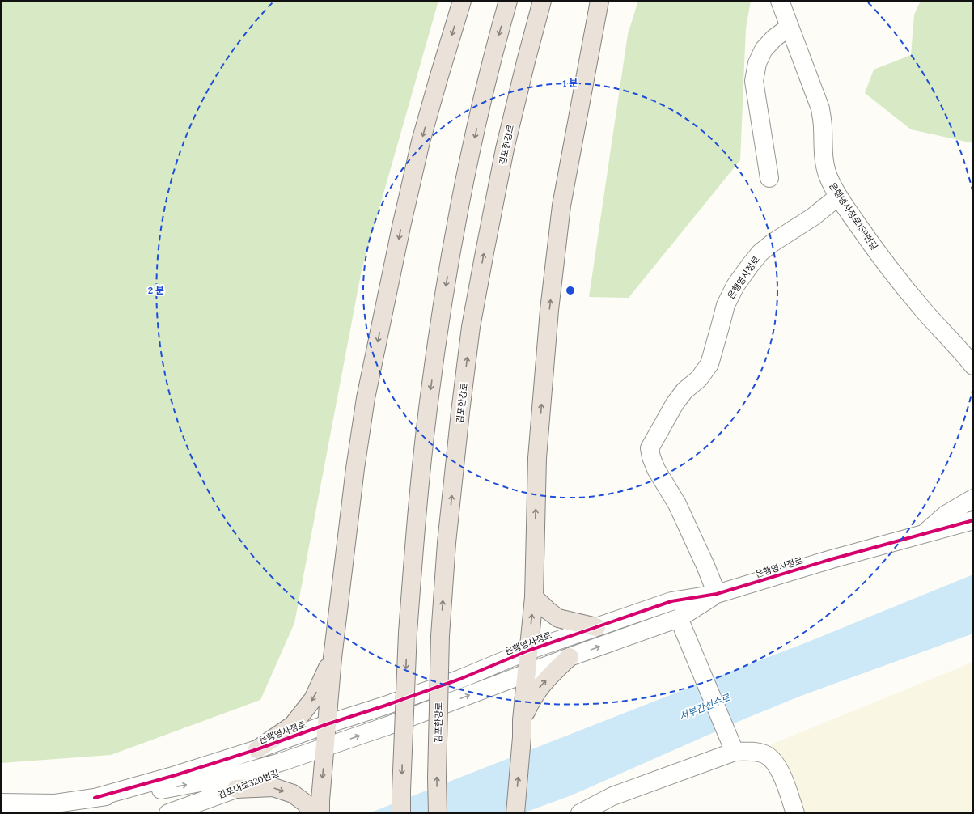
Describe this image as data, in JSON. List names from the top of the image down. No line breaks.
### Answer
{"streets":{"highway":["김포한강로"],"street":["은행영사정로159번길","은행영사정로","김포대로320번길"]},"crossings":[["은행영사정로159번길","은행영사정로"],["은행영사정로","김포대로320번길"]],"water":["서부간선수로"],"rings":["1 분","2 분"]}
